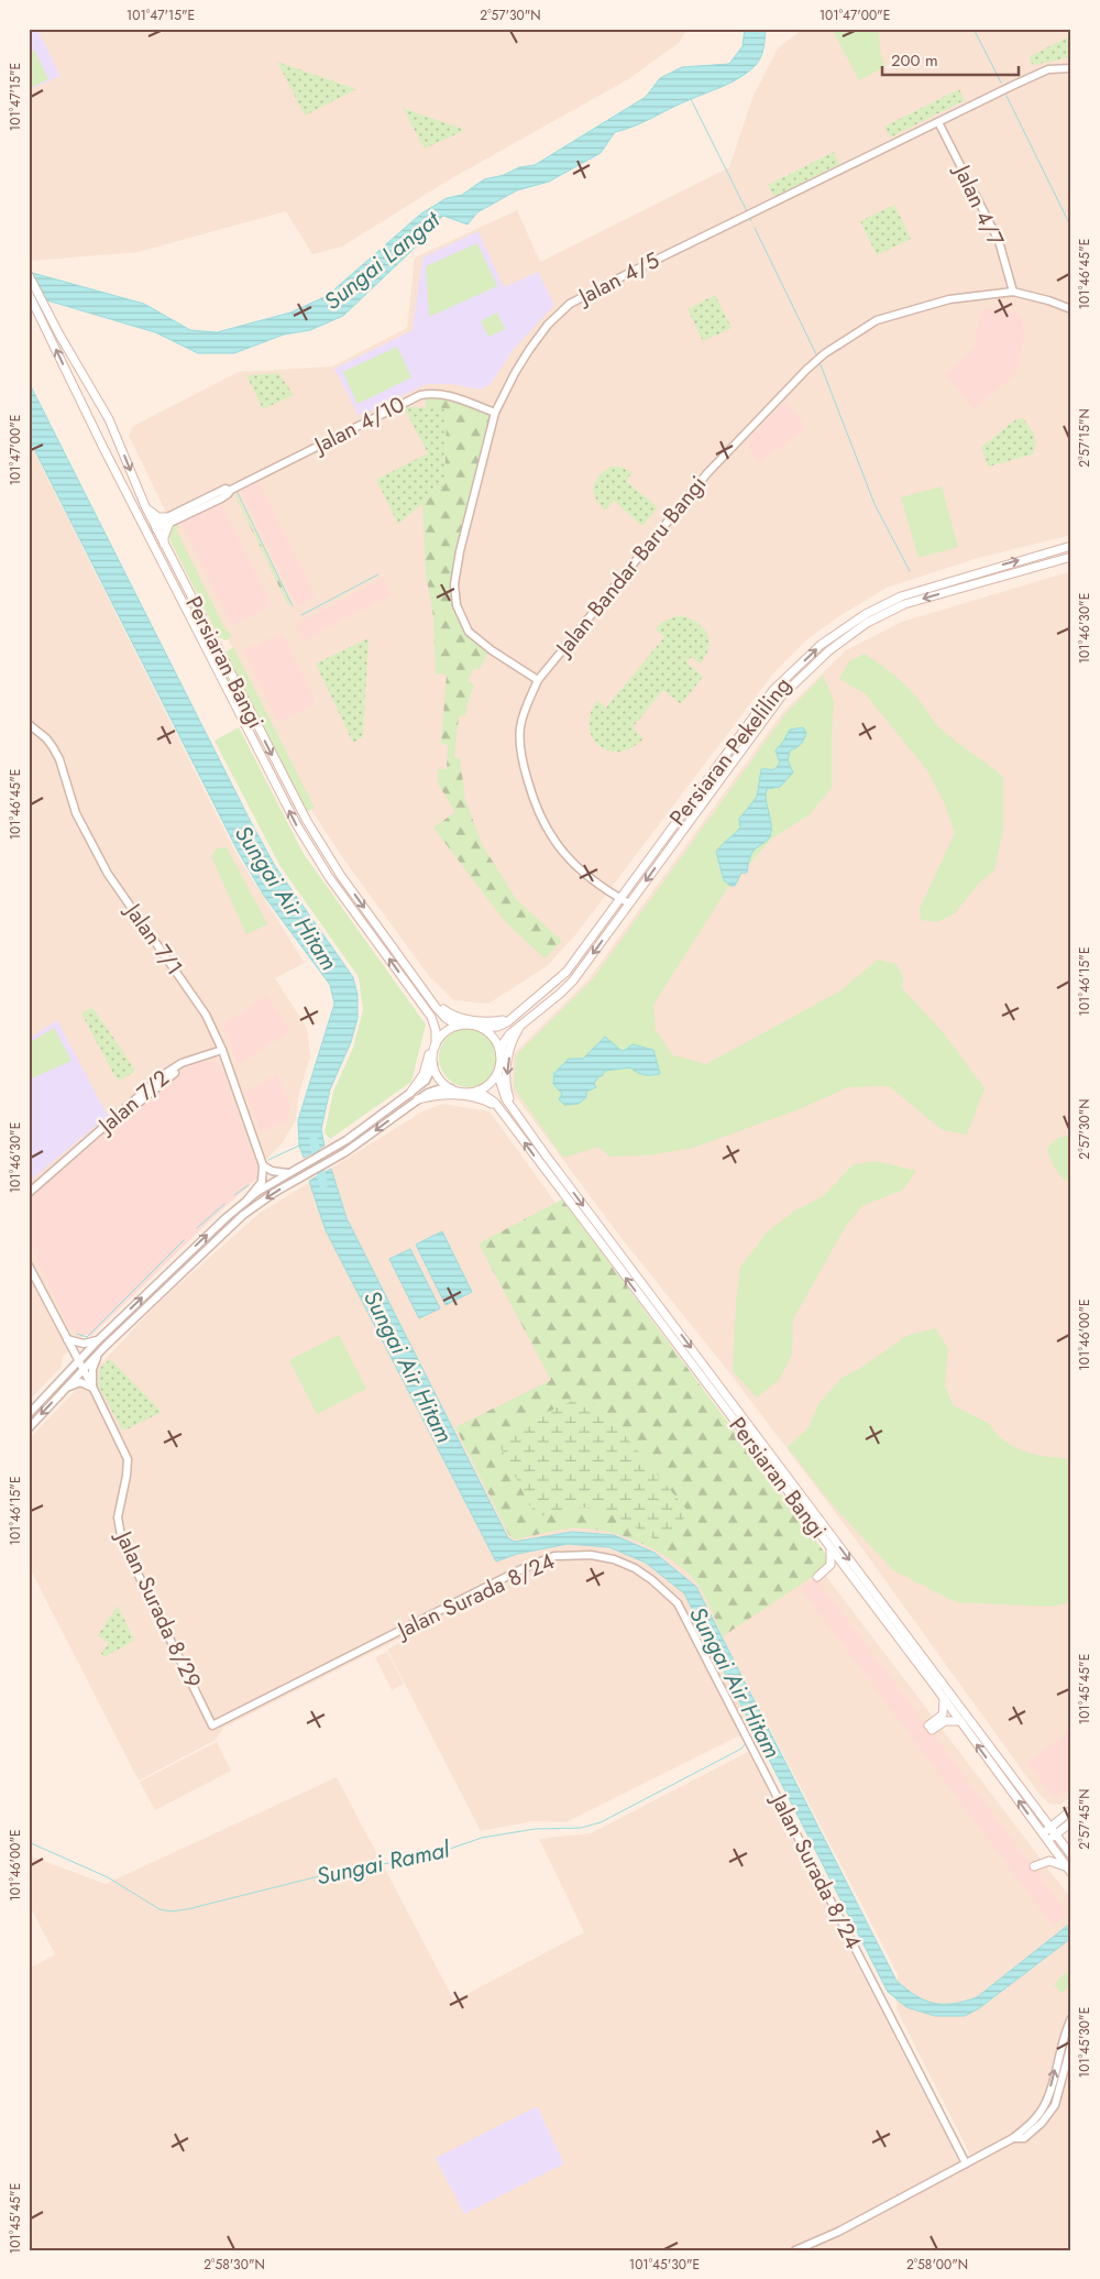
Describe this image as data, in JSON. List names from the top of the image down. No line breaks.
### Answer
{"streets":{"main road":["Persiaran Bangi","Persiaran Pekeliling"],"street":["Jalan 4/7","Jalan 4/5","Jalan 4/10","Jalan Bandar Baru Bangi","Jalan 7/1","Jalan 7/2","Jalan Surada 8/24","Jalan Surada 8/29"]},"crossings":[["Jalan 4/7","Jalan 4/5"],["Jalan 4/7","Jalan Bandar Baru Bangi"],["Jalan 4/5","Jalan 4/10"],["Jalan 4/5","Jalan Bandar Baru Bangi"],["Jalan 4/10","Persiaran Bangi"],["Jalan Bandar Baru Bangi","Persiaran Pekeliling"],["Persiaran Bangi","Persiaran Pekeliling"],["Jalan 7/1","Jalan 7/2"],["Jalan Surada 8/24","Jalan Surada 8/29"]],"water":["Sungai Langat","Sungai Air Hitam","Sungai Ramal"],"scale_bar":"200 m","coordinates":["101°47'15\"E","2°57'30\"N","101°47'00\"E","101°46'45\"E","2°57'15\"N","101°46'30\"E","101°46'15\"E","101°46'00\"E","101°45'45\"E","2°57'45\"N","101°45'30\"E","2°58'30\"N","2°58'00\"N"]}
